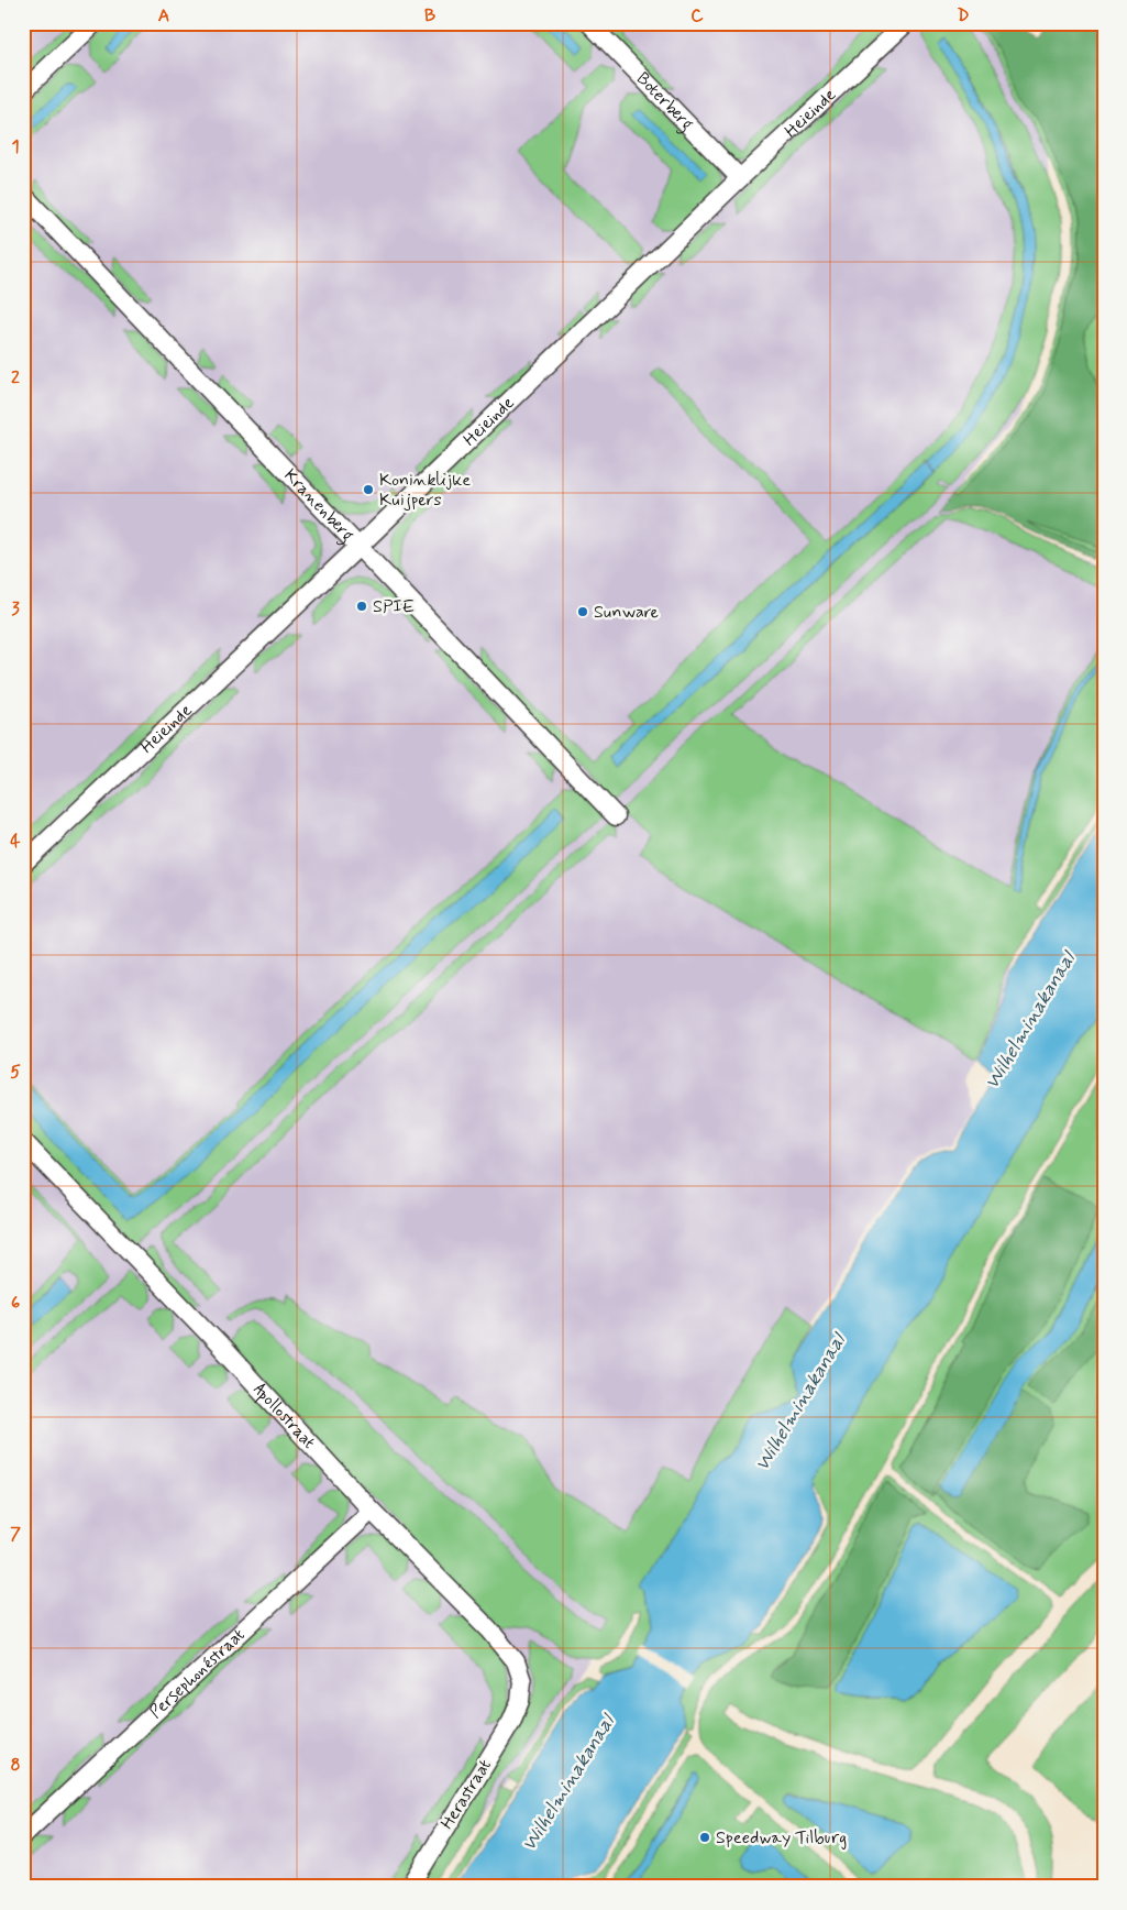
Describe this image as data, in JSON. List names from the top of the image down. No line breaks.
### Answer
{"streets":{"street":["Boterberg","Heieinde","Kranenberg","Apollostraat","Persephonéstraat","Herastraat"]},"crossings":[["Boterberg","Heieinde"],["Heieinde","Kranenberg"],["Apollostraat","Persephonéstraat"],["Apollostraat","Herastraat"]],"water":["Wilhelminakanaal"],"places":["Koninklijke Kuijpers","SPIE","Sunware","Speedway Tilburg"],"grid":{"columns":["A","B","C","D"],"rows":["1","2","3","4","5","6","7","8"]}}
